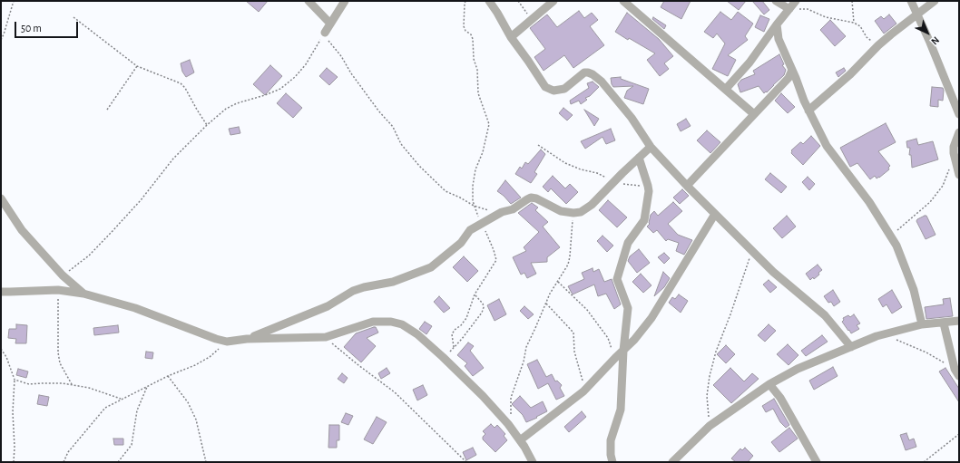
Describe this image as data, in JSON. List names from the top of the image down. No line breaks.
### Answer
{"scale_bar":"50 m","north":"bottom right"}
